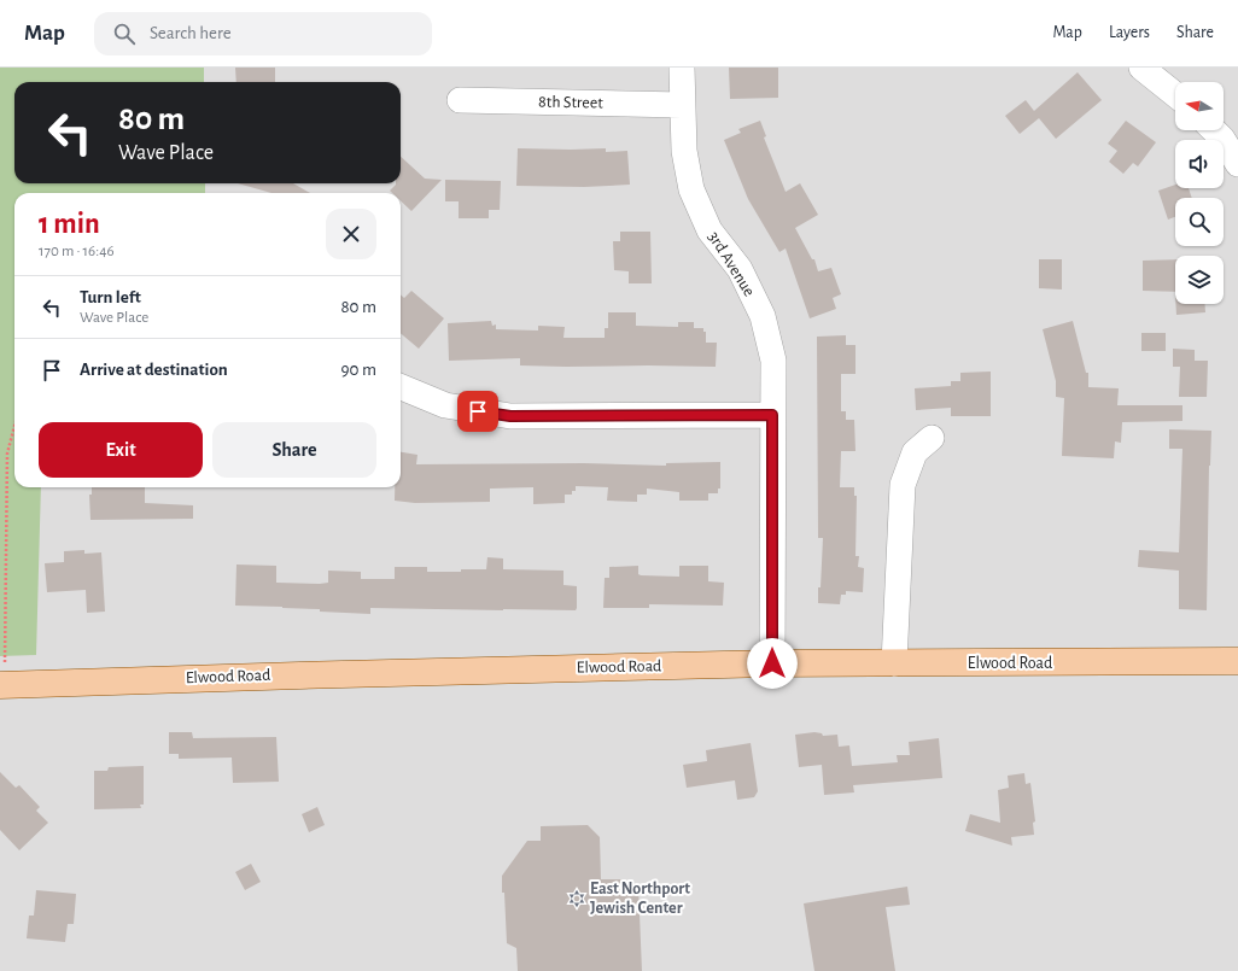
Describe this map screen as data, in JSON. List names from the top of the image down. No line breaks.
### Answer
{"streets":{"main road":["Elwood Road"],"street":["8th Street","3rd Avenue"]},"crossings":[["8th Street","3rd Avenue"],["3rd Avenue","Elwood Road"]],"places":{"synagogue":["East Northport Jewish Center"]},"north":"left","page":{"header":"Map","search":"Search here","nav":["Map","Layers","Share"],"turn":["80 m","Wave Place"],"heading":["1 min","170 m · 16:46"],"list":[{"name":"Turn left","note":"Wave Place","value":"80 m"},{"name":"Arrive at destination","value":"90 m"}],"buttons":["Exit","Share"]}}
